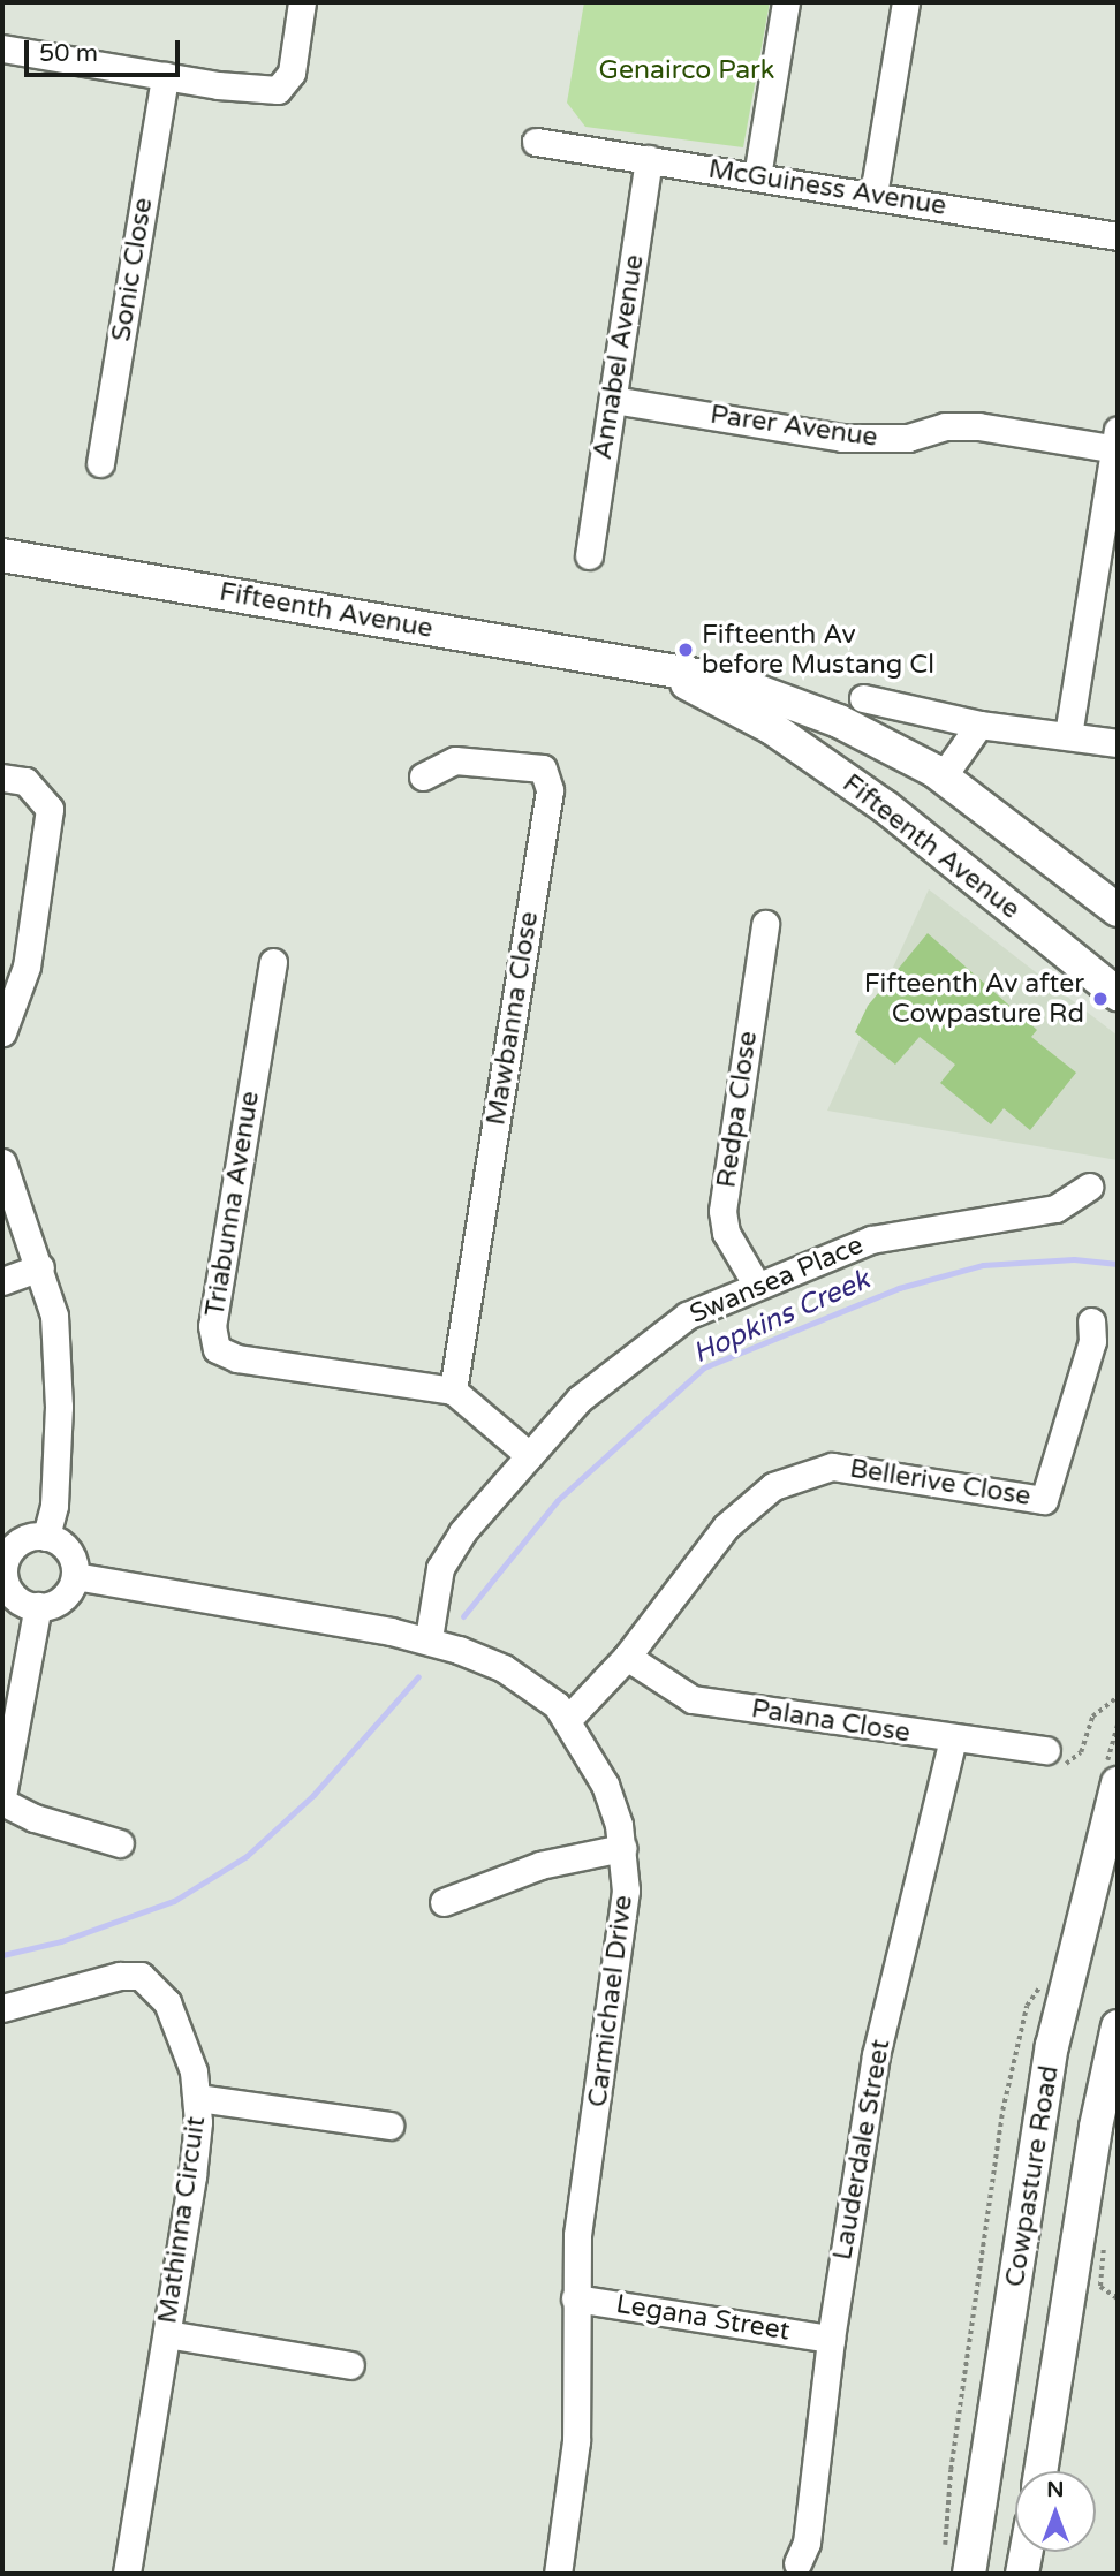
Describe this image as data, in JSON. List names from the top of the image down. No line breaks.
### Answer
{"streets":{"main road":["Fifteenth Avenue","Cowpasture Road"],"street":["McGuiness Avenue","Sonic Close","Annabel Avenue","Parer Avenue","Mawbanna Close","Redpa Close","Triabunna Avenue","Swansea Place","Bellerive Close","Palana Close","Carmichael Drive","Lauderdale Street","Mathinna Circuit","Legana Street"]},"crossings":[["McGuiness Avenue","Annabel Avenue"],["Annabel Avenue","Parer Avenue"],["Mawbanna Close","Triabunna Avenue"],["Redpa Close","Swansea Place"],["Swansea Place","Carmichael Drive"],["Bellerive Close","Palana Close"],["Bellerive Close","Carmichael Drive"],["Palana Close","Lauderdale Street"],["Carmichael Drive","Legana Street"],["Lauderdale Street","Legana Street"]],"water":["Hopkins Creek"],"parks":["Genairco Park"],"places":["Fifteenth Av before Mustang Cl","Fifteenth Av after Cowpasture Rd"],"scale_bar":"50 m","north":"top"}
